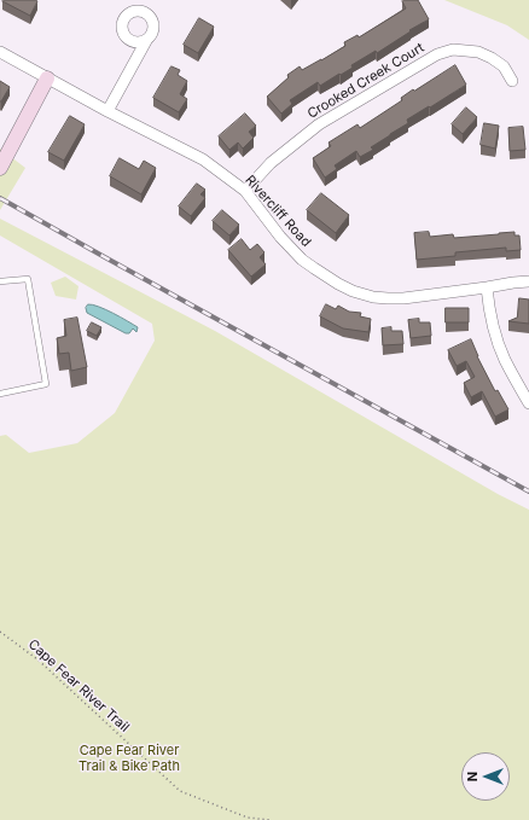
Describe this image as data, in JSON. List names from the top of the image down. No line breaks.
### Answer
{"streets":{"street":["Crooked Creek Court","Rivercliff Road"],"path":["Cape Fear River Trail"]},"crossings":[["Crooked Creek Court","Rivercliff Road"]],"parks":["Cape Fear River Trail & Bike Path"],"north":"left"}
